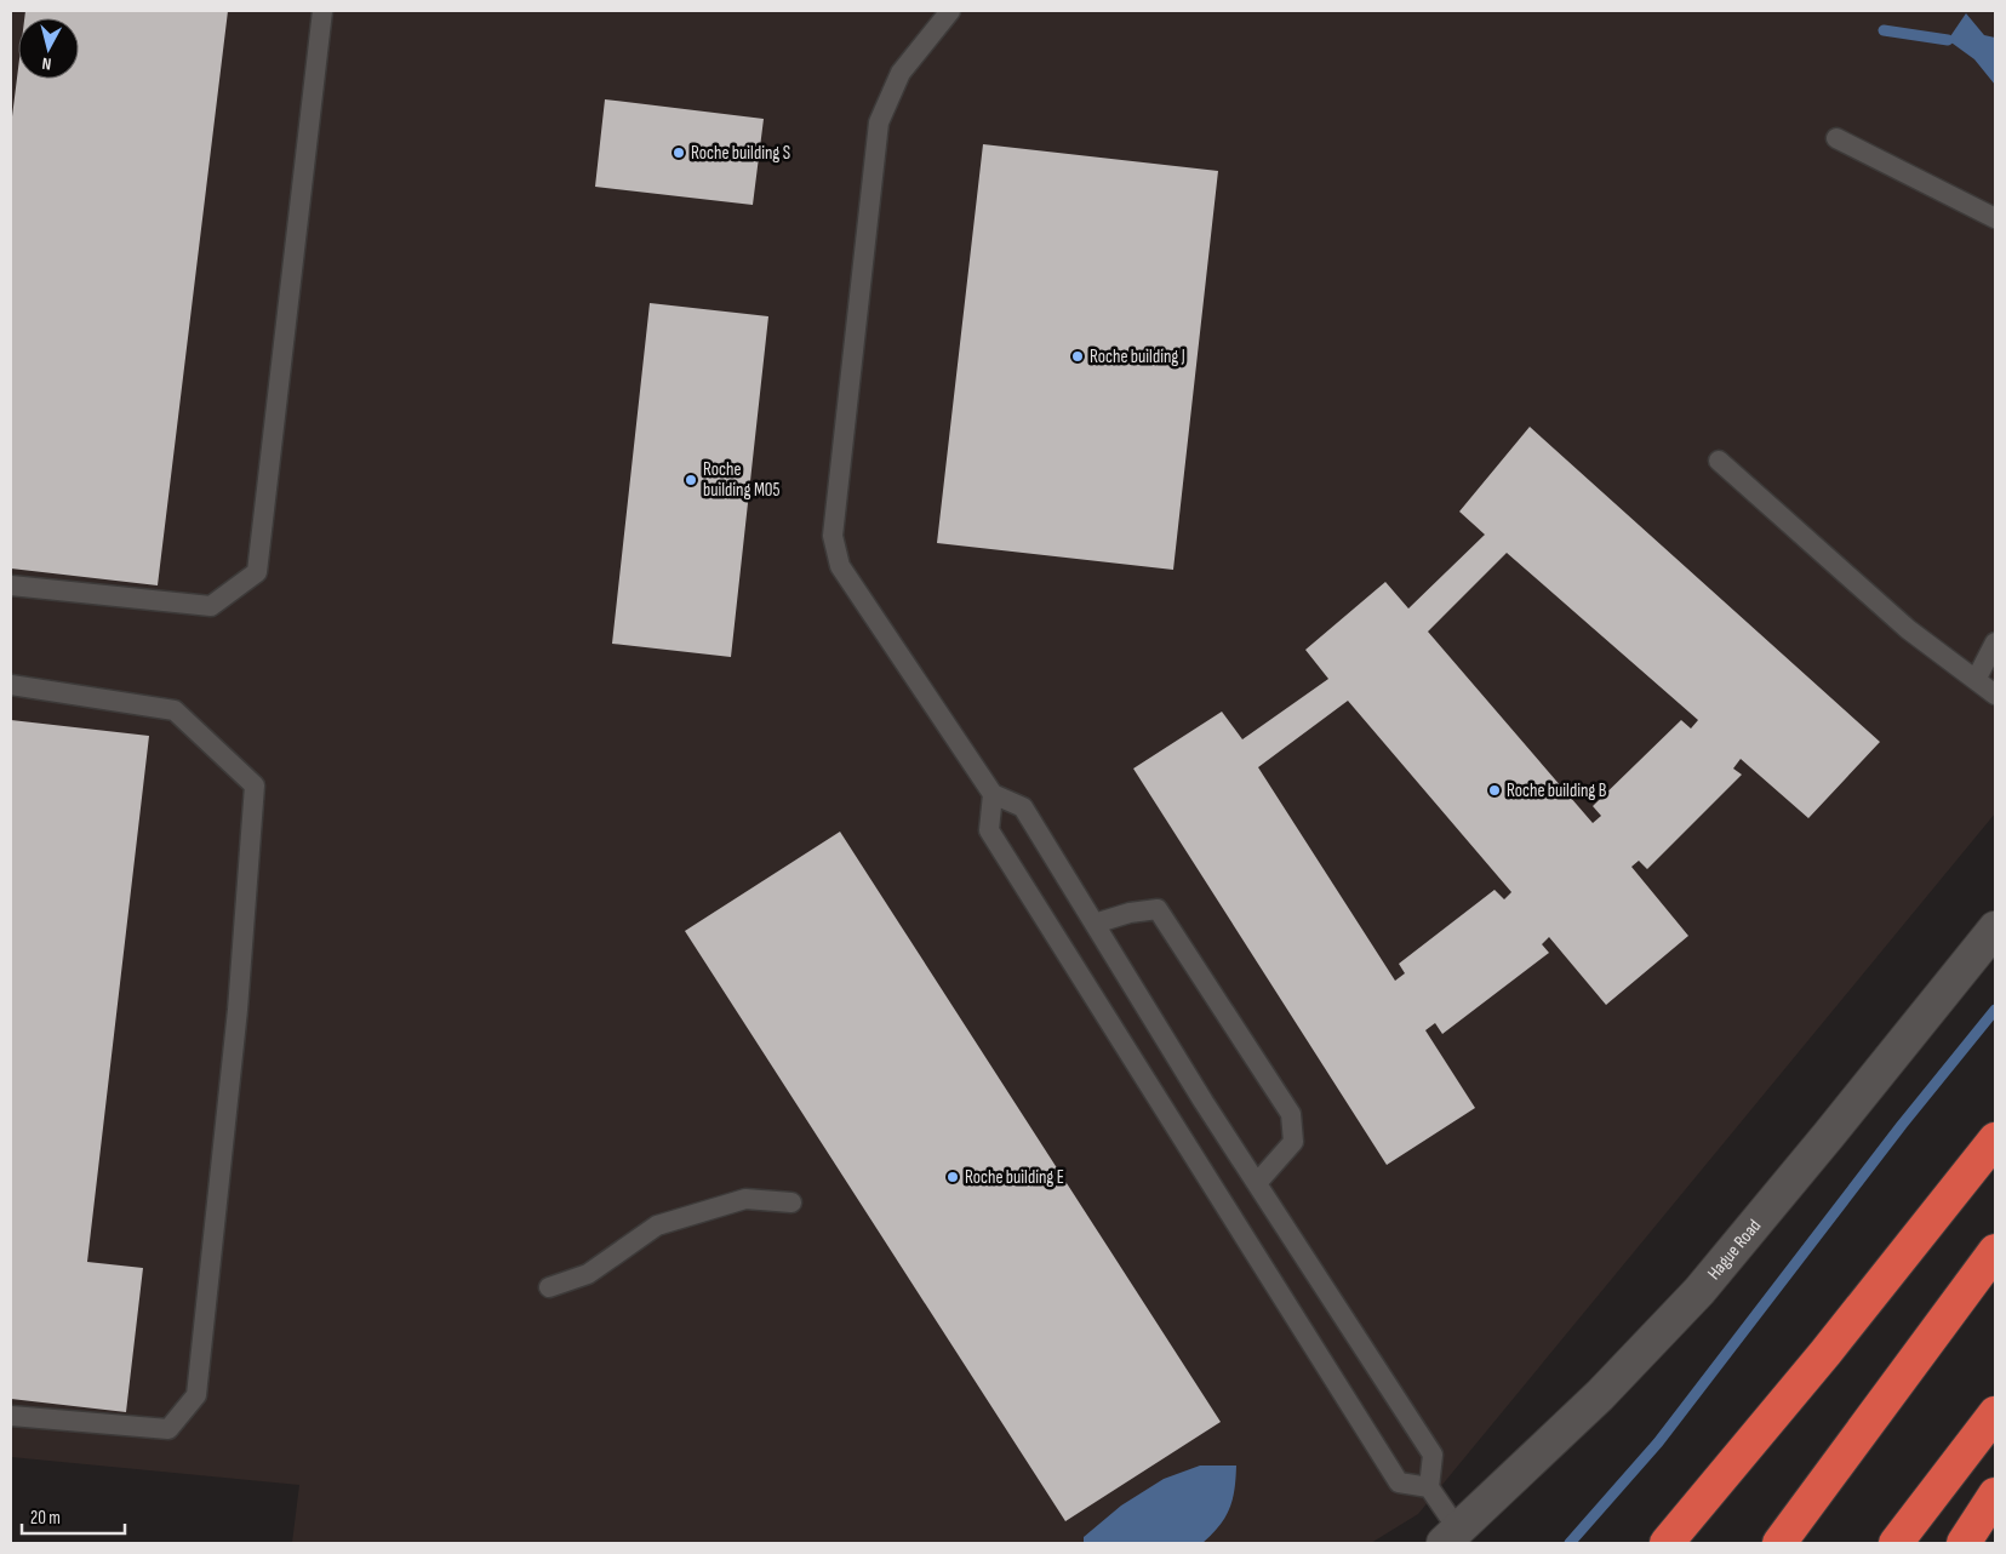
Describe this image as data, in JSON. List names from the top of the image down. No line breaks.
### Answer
{"streets":{"street":["Hague Road"]},"places":["Roche building S","Roche building J","Roche building M05","Roche building B","Roche building E"],"scale_bar":"20 m","north":"bottom"}
